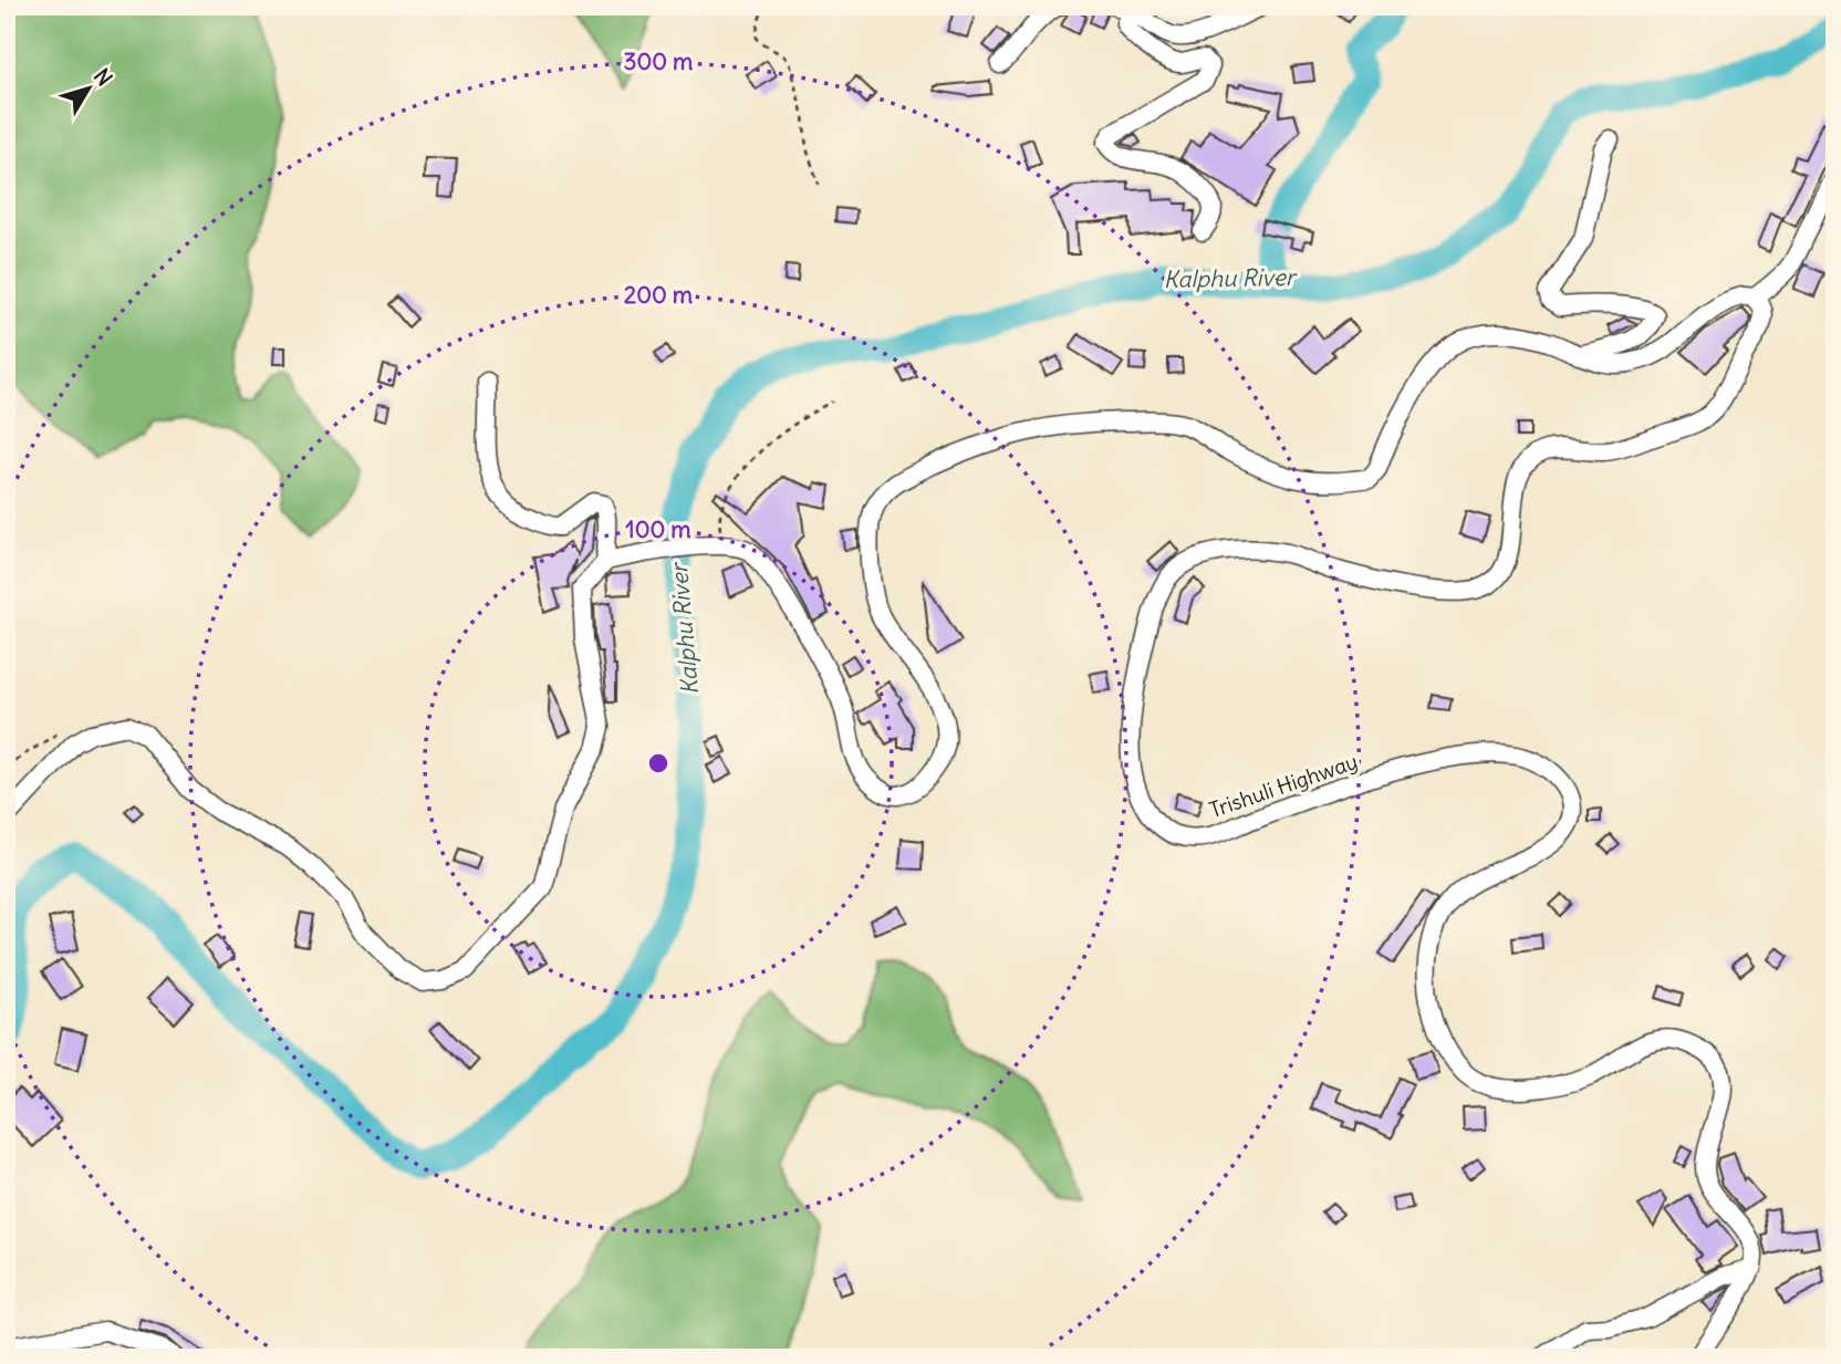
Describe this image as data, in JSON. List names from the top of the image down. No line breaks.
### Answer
{"streets":{"street":["Trishuli Highway"]},"water":["Kalphu River"],"north":"top right","rings":["300 m","200 m","100 m"]}
